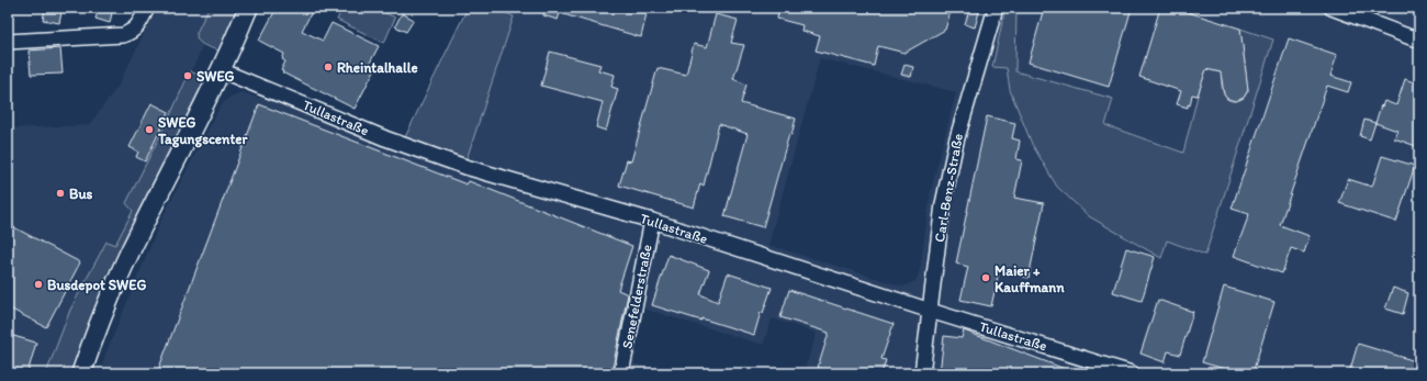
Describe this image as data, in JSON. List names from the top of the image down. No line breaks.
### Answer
{"streets":{"street":["Tullastraße","Carl-Benz-Straße","Senefelderstraße"]},"crossings":[["Tullastraße","Carl-Benz-Straße"],["Tullastraße","Senefelderstraße"]],"places":["Rheintalhalle","SWEG","SWEG Tagungscenter","Bus","Maier + Kauffmann","Busdepot SWEG"]}
